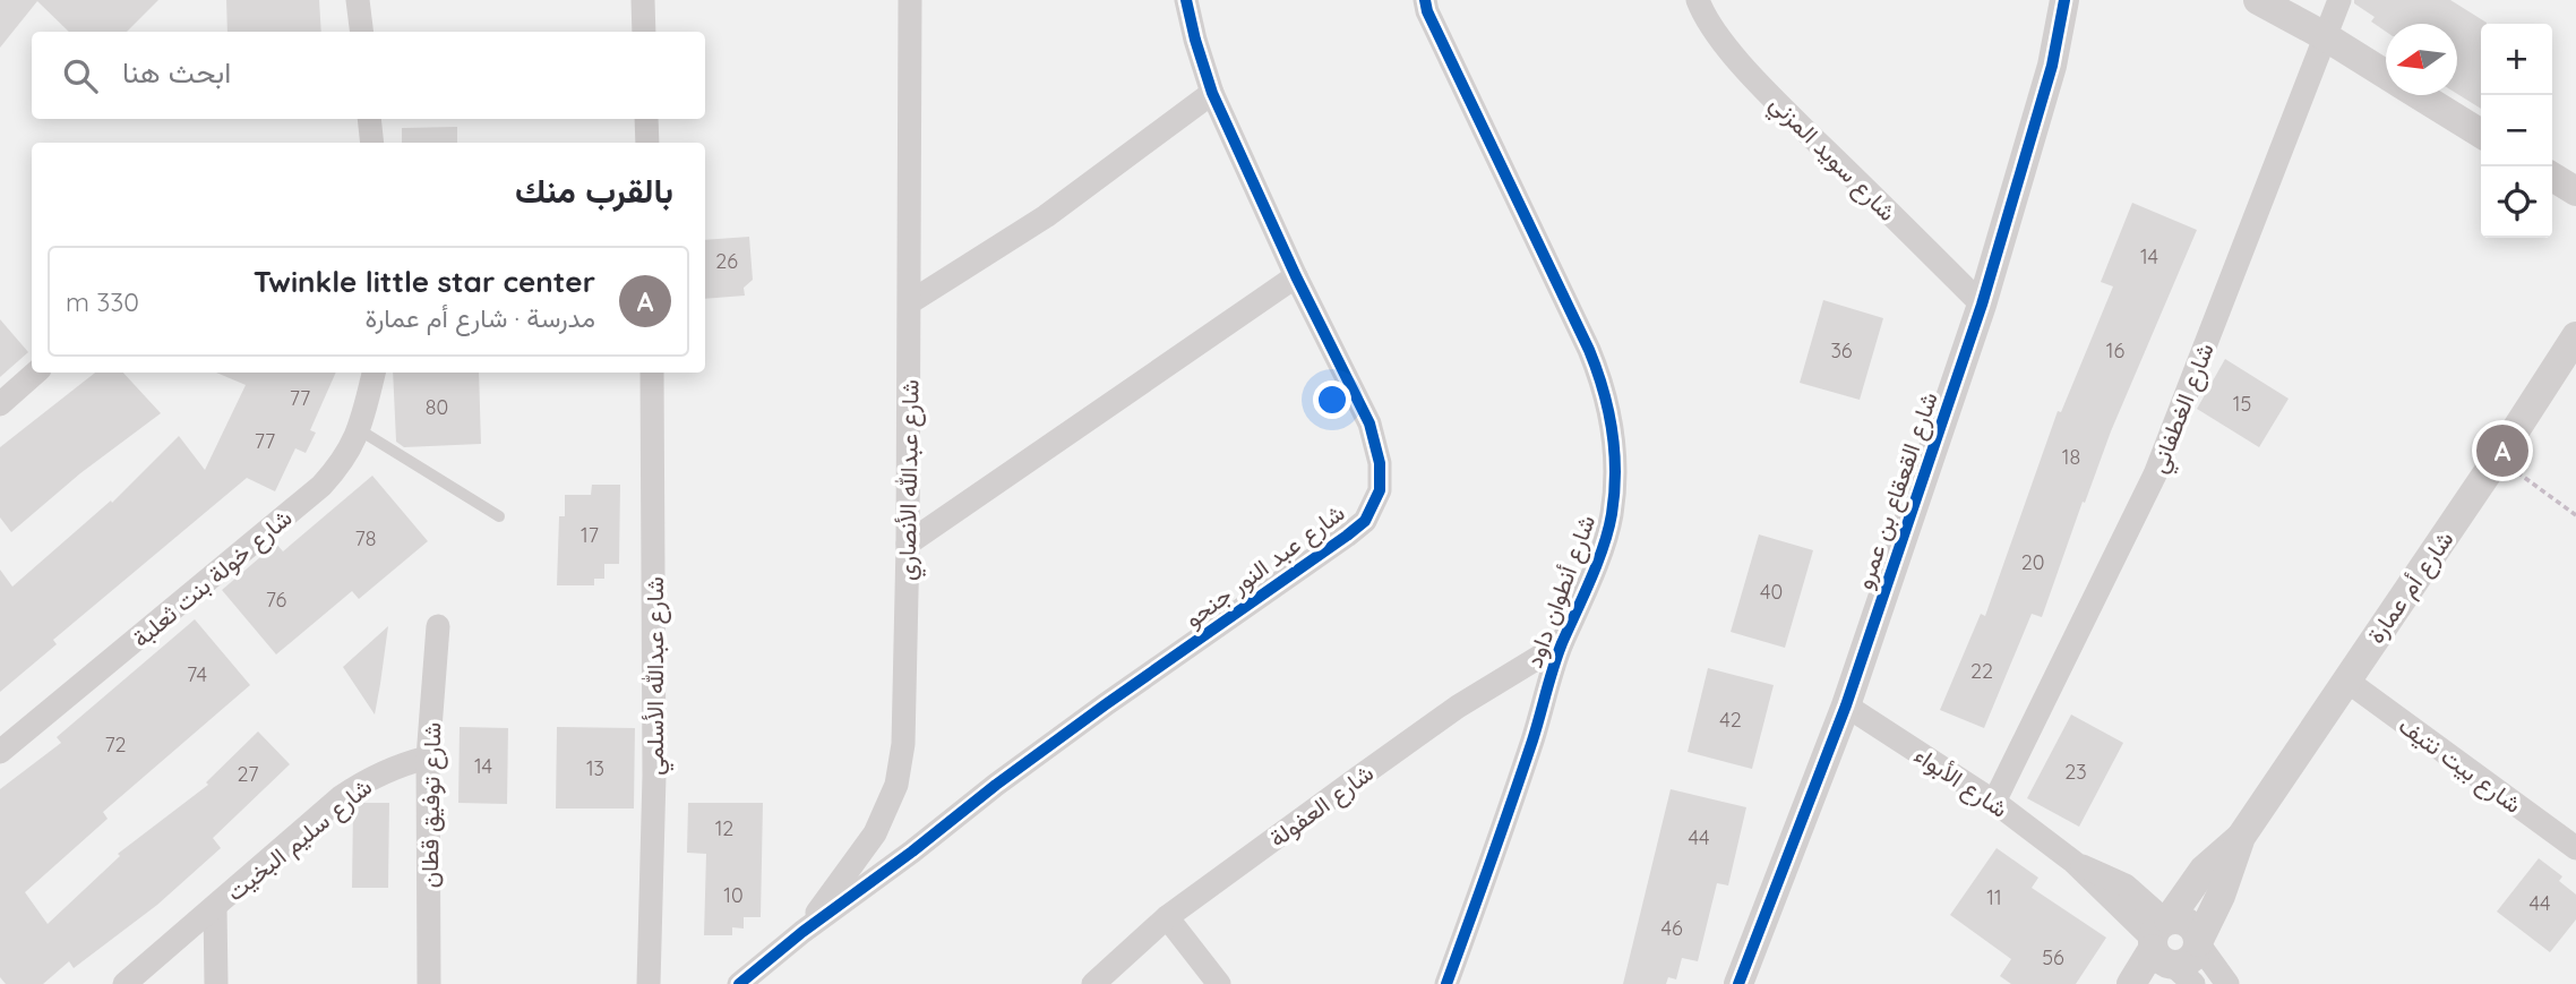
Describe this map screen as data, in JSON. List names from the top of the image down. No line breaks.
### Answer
{"streets":{"street":["شارع سويد المزني","شارع الغطفاني","شارع عبدالله الأنصاري","شارع القعقاع بن عمرو","شارع عبد النور جنحو","شارع خولة بنت ثعلبة","شارع أم عمارة","شارع أنطوان داود","شارع عبدالله الأسلمي","شارع بيت نتيف","شارع الأبواء","شارع توفيق قطان","شارع العفولة","شارع سليم البخيت"]},"crossings":[["شارع سويد المزني","شارع القعقاع بن عمرو"],["شارع الغطفاني","شارع الأبواء"],["شارع عبدالله الأنصاري","شارع عبد النور جنحو"],["شارع القعقاع بن عمرو","شارع الأبواء"],["شارع أم عمارة","شارع بيت نتيف"],["شارع أم عمارة","شارع الأبواء"],["شارع أنطوان داود","شارع العفولة"],["شارع توفيق قطان","شارع سليم البخيت"]],"house_numbers":["14","26","36","16","77","15","80","77","18","17","78","20","40","76","22","74","42","72","14","13","23","27","12","44","10","11","44","46","56"],"north":"left","page":{"map_buttons":["+","−"],"search":"ابحث هنا","heading":"بالقرب منك","list":[{"mark":"A","name":"Twinkle little star center","note":"مدرسة · شارع أم عمارة","value":"330 m"}],"pins":"A"}}
